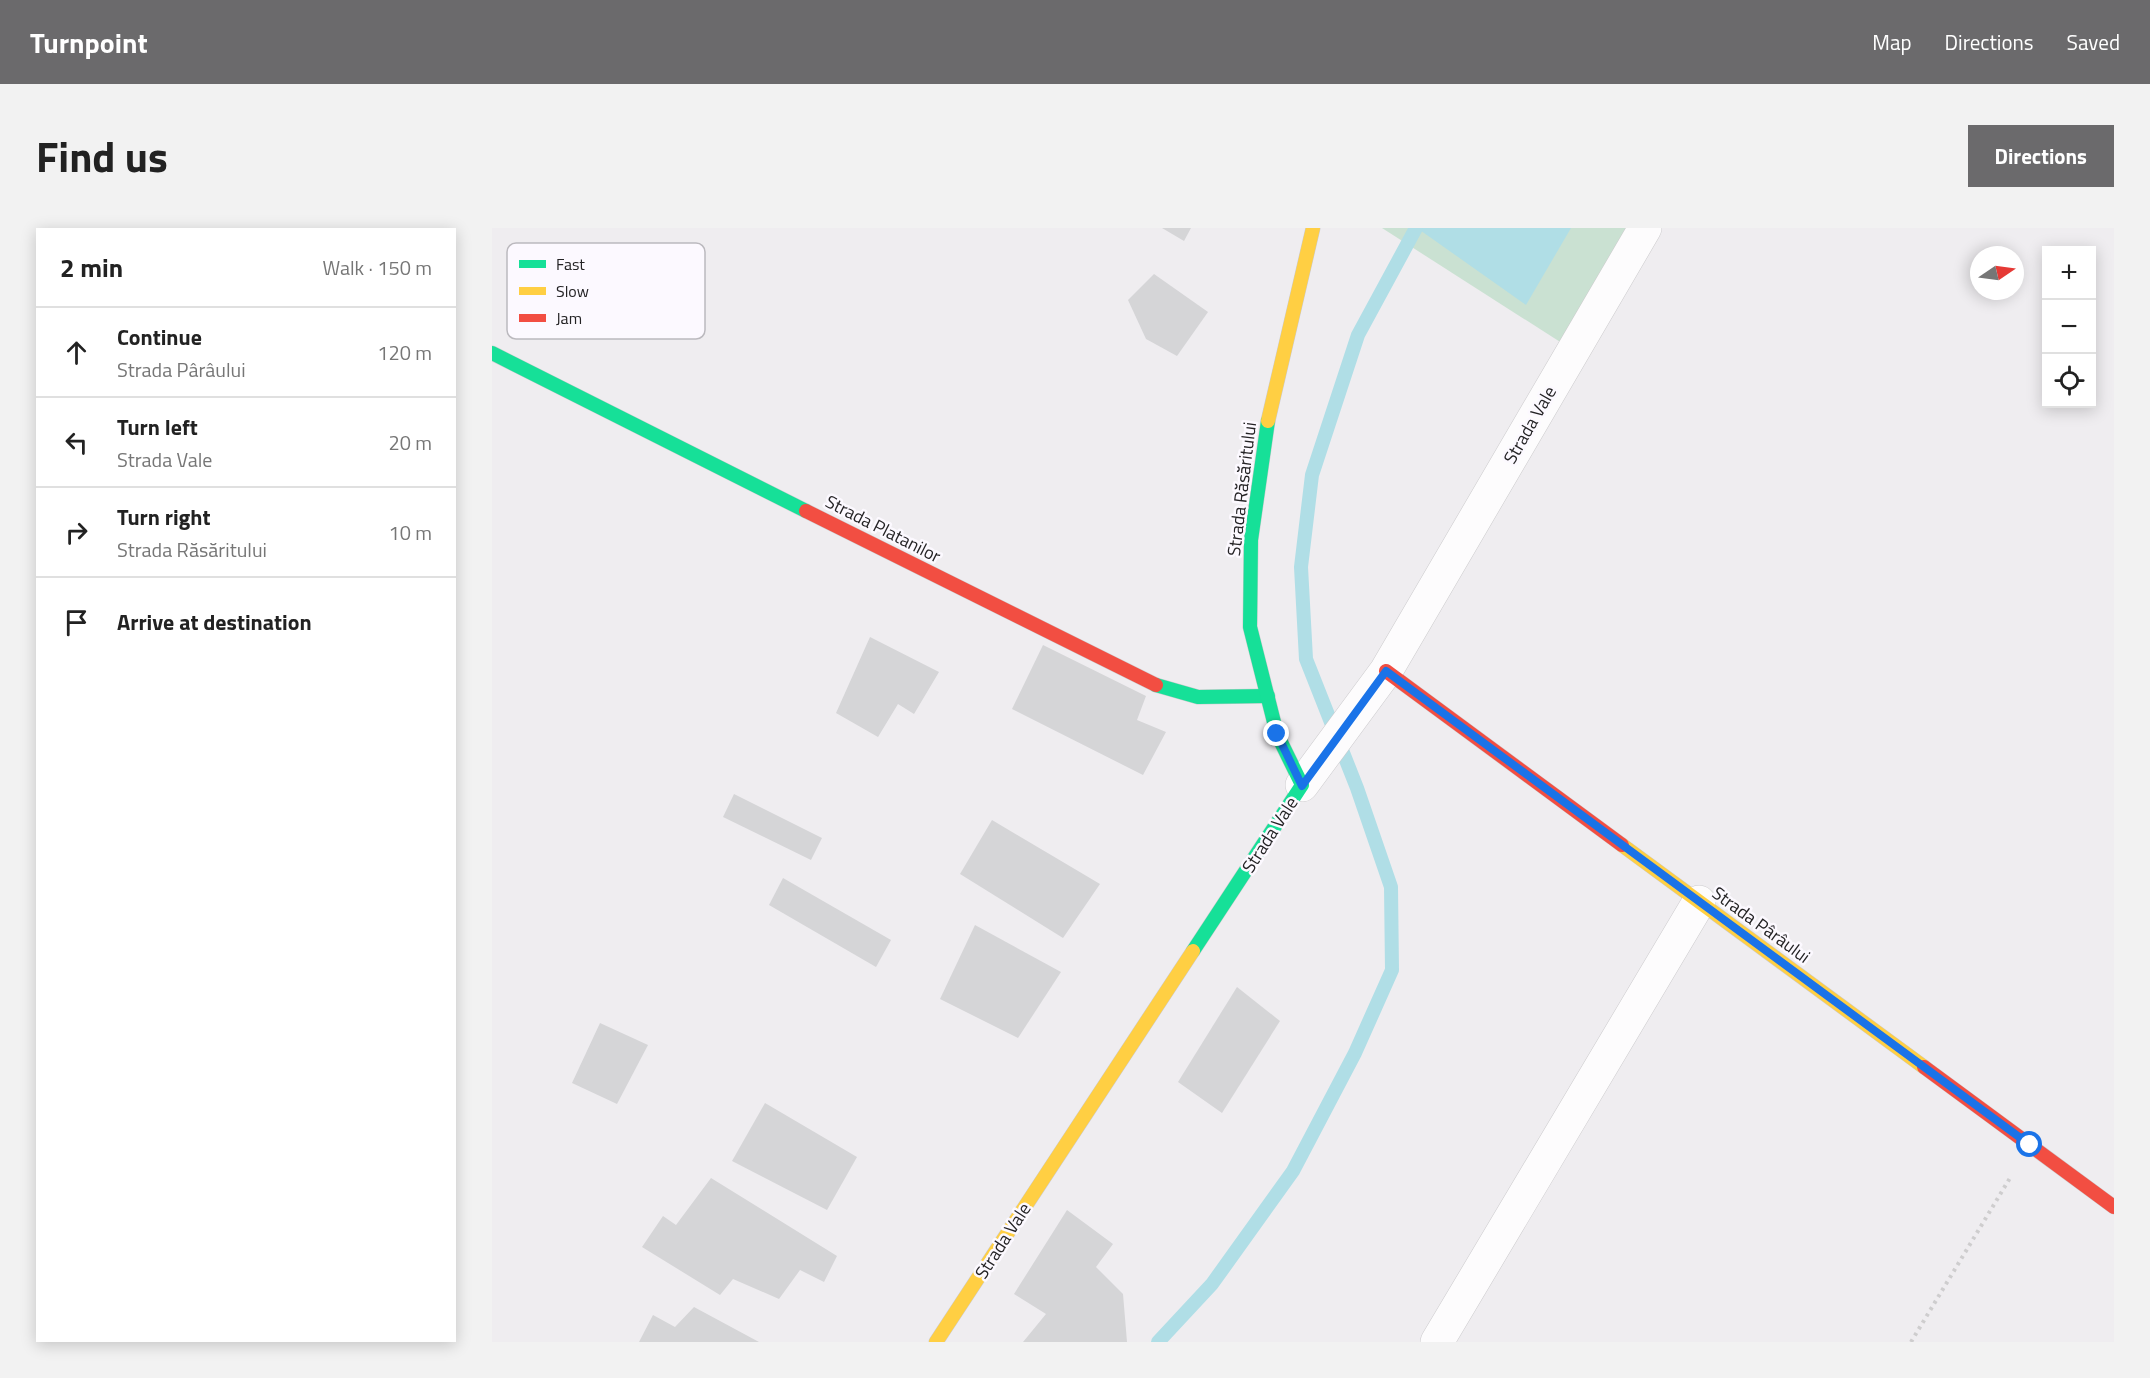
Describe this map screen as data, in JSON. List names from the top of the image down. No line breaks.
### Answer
{"streets":{"street":["Strada Vale","Strada Răsăritului","Strada Platanilor","Strada Pârâului"]},"crossings":[["Strada Vale","Strada Răsăritului"],["Strada Vale","Strada Pârâului"],["Strada Răsăritului","Strada Platanilor"]],"legend":["Fast","Slow","Jam"],"north":"right","page":{"header":"Turnpoint","nav":["Map","Directions","Saved"],"title":"Find us","buttons":"Directions","heading":["2 min","Walk · 150 m"],"map_buttons":["+","−"],"list":[["Continue","Strada Pârâului","120 m"],["Turn left","Strada Vale","20 m"],["Turn right","Strada Răsăritului","10 m"],"Arrive at destination"]}}
